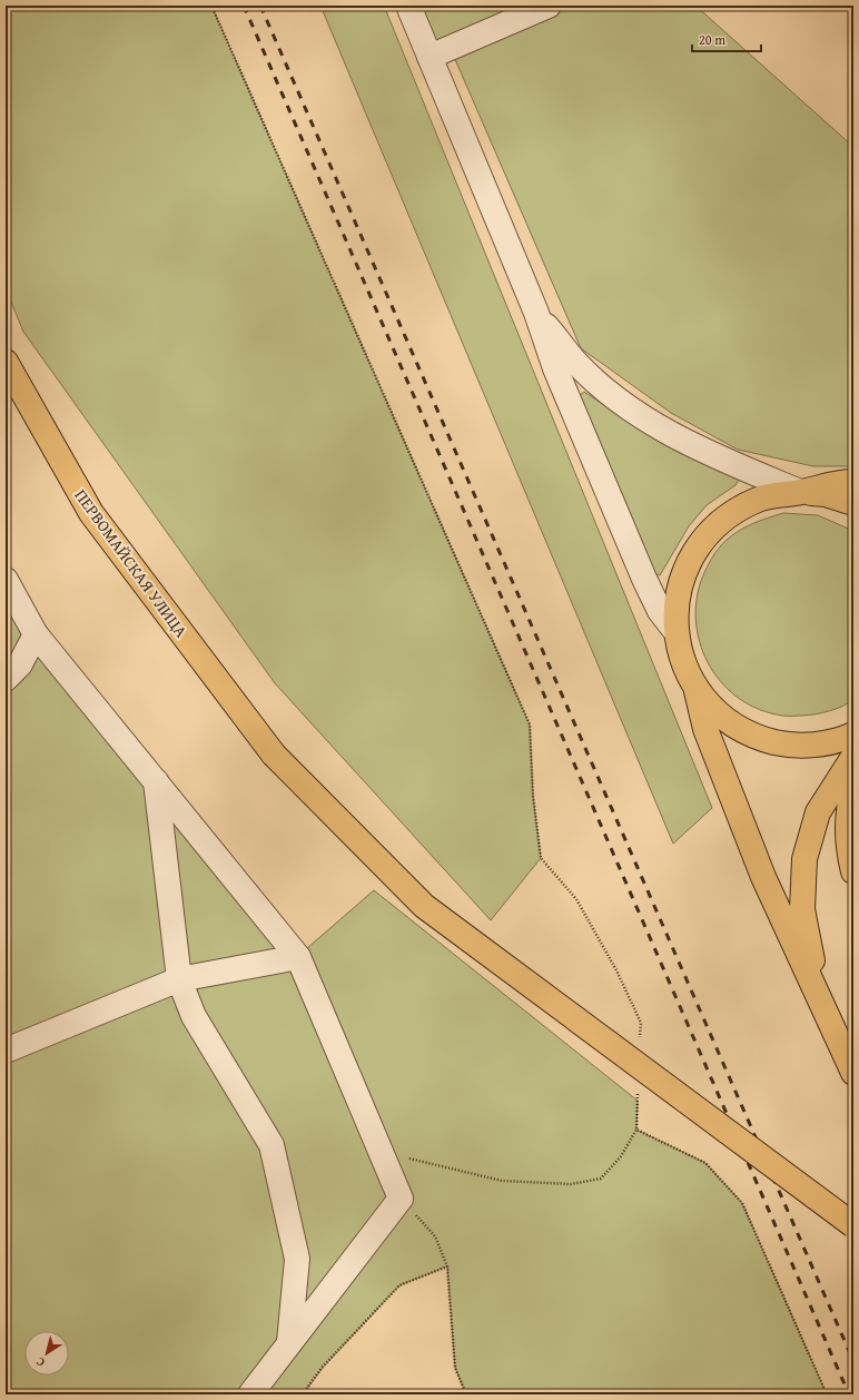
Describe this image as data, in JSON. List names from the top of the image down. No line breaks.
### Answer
{"streets":{"main road":["ПЕРВОМАЙСКАЯ УЛИЦА"]},"scale_bar":"20 m","north":"bottom left"}
